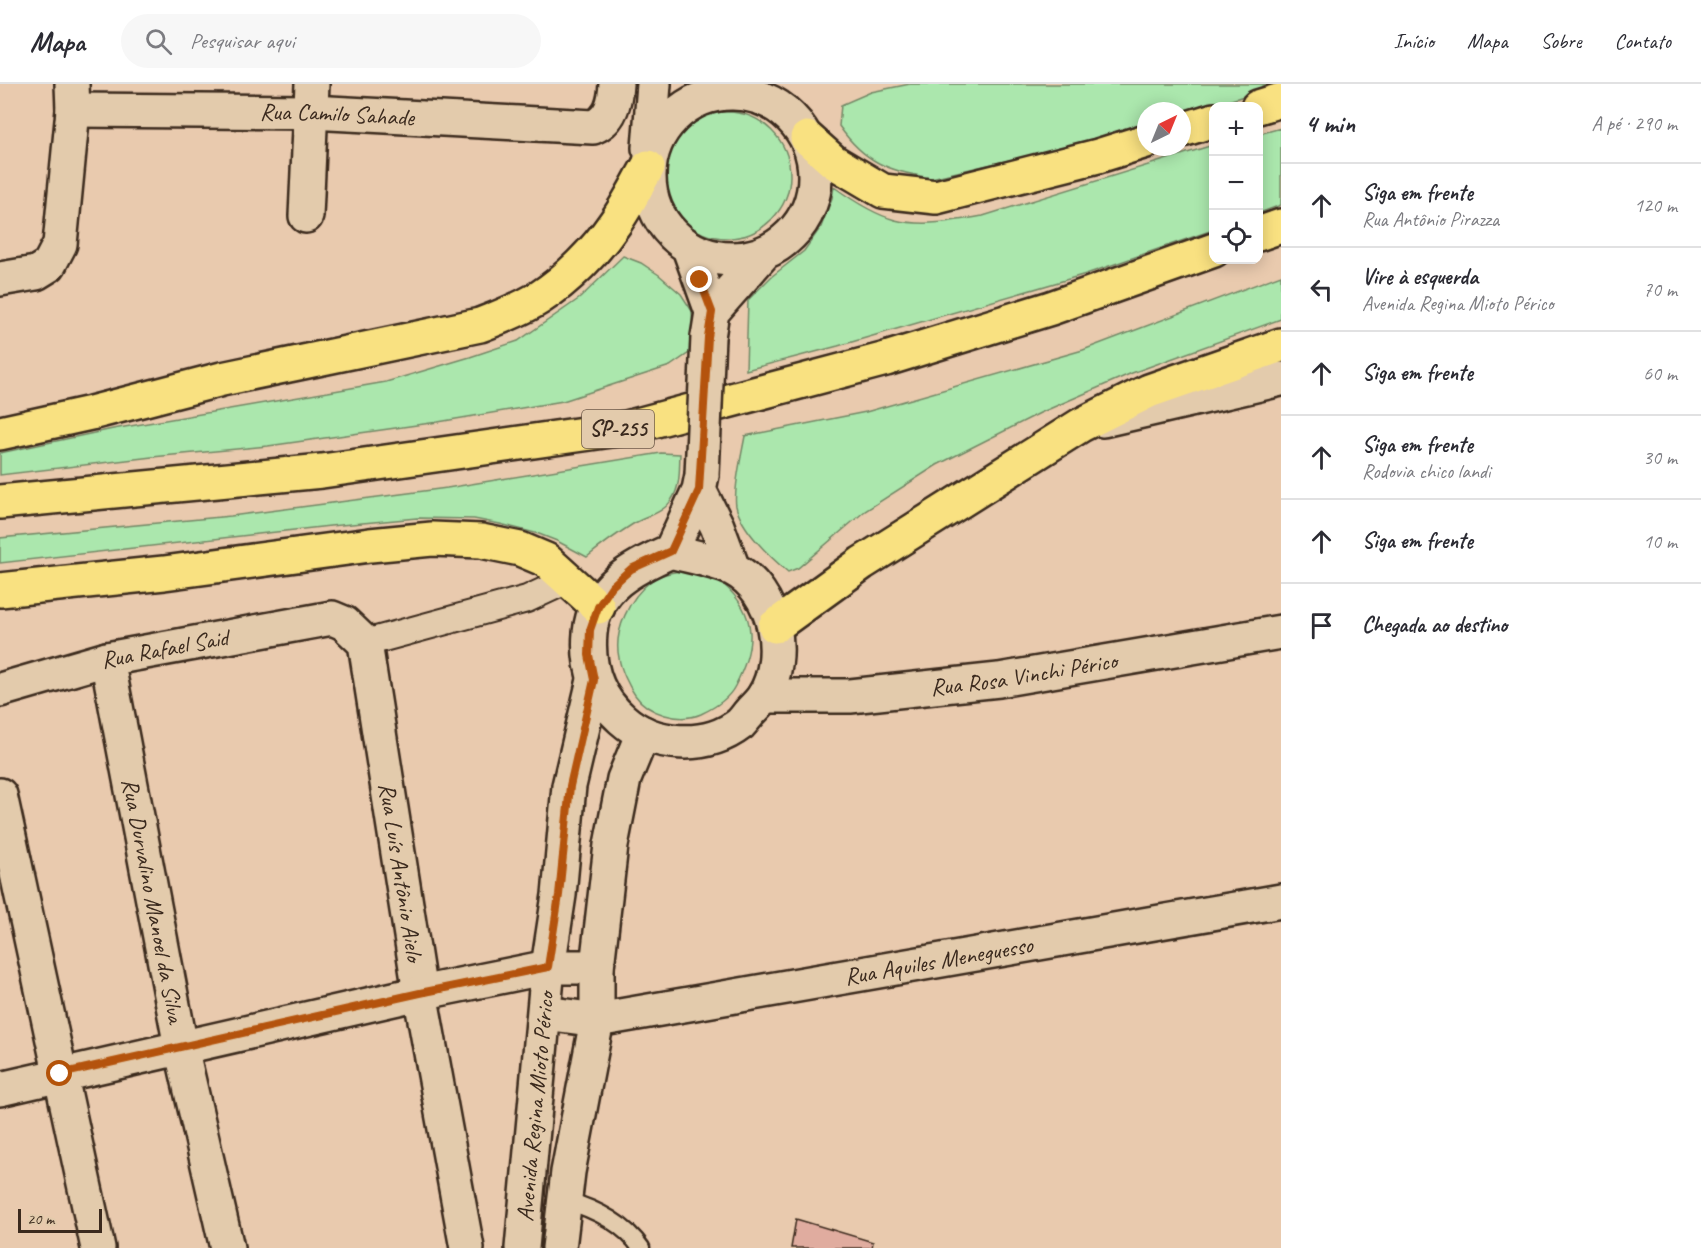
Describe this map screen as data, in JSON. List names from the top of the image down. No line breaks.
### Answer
{"streets":{"highway":["SP-255"],"street":["Rua Camilo Sahade","Rua Rafael Said","Rua Rosa Vinchi Périco","Rua Luís Antônio Aielo","Rua Durvalino Manoel da Silva","Rua Aquiles Meneguesso","Avenida Regina Mioto Périco"]},"crossings":[["Rua Rafael Said","Rua Luís Antônio Aielo"],["Rua Rafael Said","Rua Durvalino Manoel da Silva"],["Rua Rosa Vinchi Périco","Avenida Regina Mioto Périco"],["Rua Aquiles Meneguesso","Avenida Regina Mioto Périco"]],"scale_bar":"20 m","north":"top right","page":{"header":"Mapa","search":"Pesquisar aqui","nav":["Início","Mapa","Sobre","Contato"],"heading":["4 min","A pé · 290 m"],"map_buttons":["+","−"],"list":[["Siga em frente","Rua Antônio Pirazza","120 m"],["Vire à esquerda","Avenida Regina Mioto Périco","70 m"],["Siga em frente","60 m"],["Siga em frente","Rodovia chico landi","30 m"],["Siga em frente","10 m"],"Chegada ao destino"],"scale":"20 m"}}
